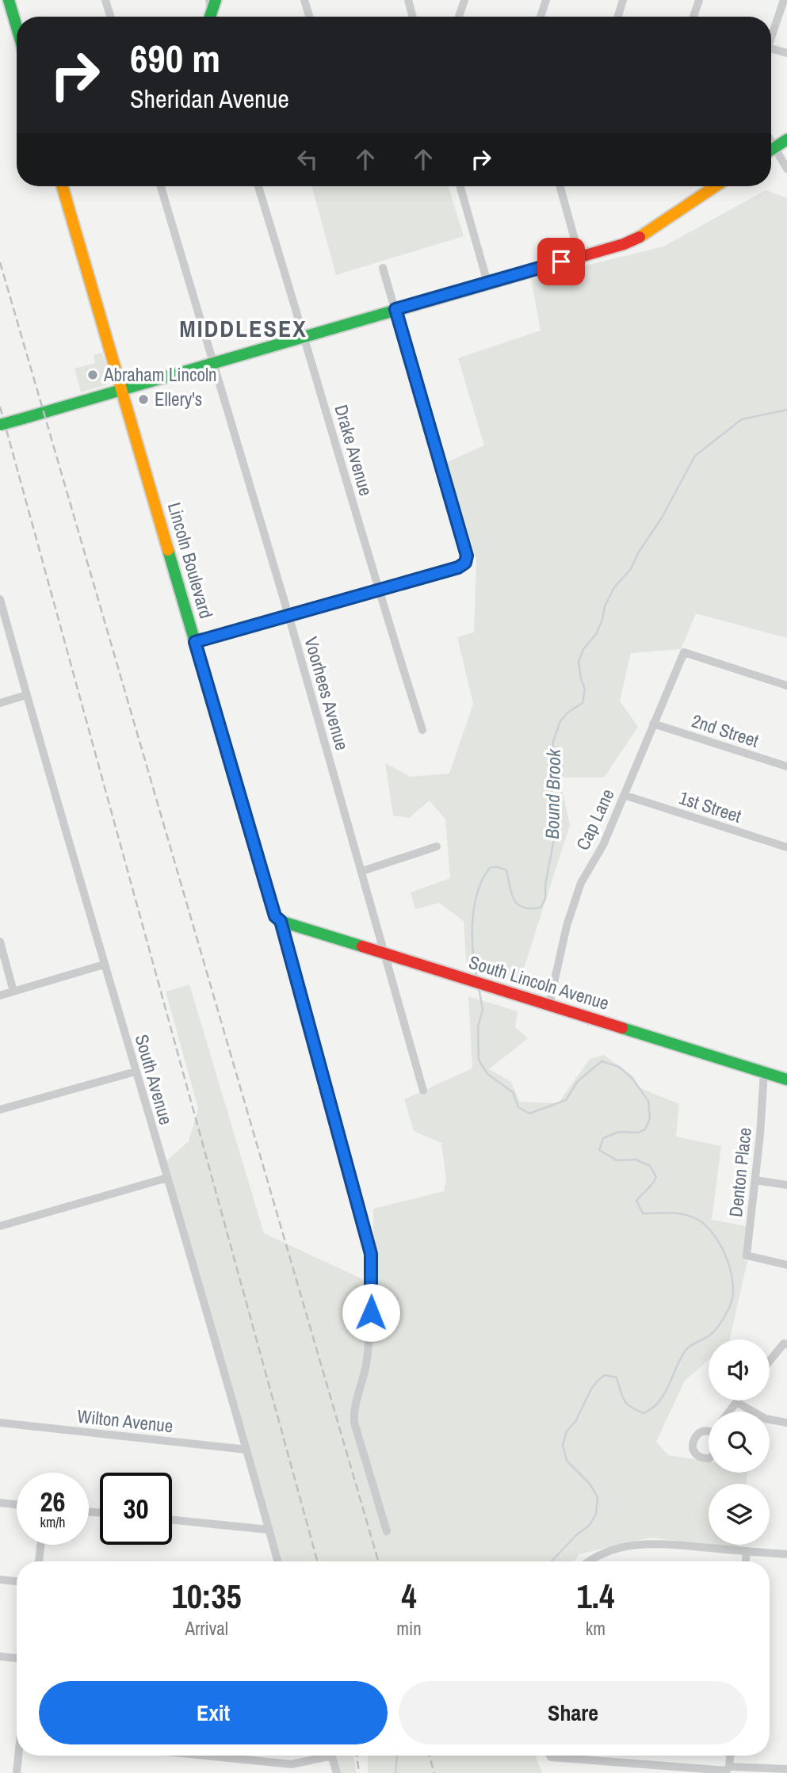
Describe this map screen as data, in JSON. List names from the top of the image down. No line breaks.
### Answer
{"streets":{"street":["Drake Avenue","Lincoln Boulevard","Voorhees Avenue","2nd Street","1st Street","Cap Lane","South Lincoln Avenue","South Avenue","Denton Place","Wilton Avenue"]},"crossings":[["Lincoln Boulevard","South Lincoln Avenue"],["Voorhees Avenue","South Lincoln Avenue"],["2nd Street","Cap Lane"],["1st Street","Cap Lane"],["Cap Lane","South Lincoln Avenue"],["South Lincoln Avenue","Denton Place"],["South Avenue","Wilton Avenue"]],"districts":["MIDDLESEX"],"water":["Bound Brook"],"places":["Abraham Lincoln","Ellery's"],"page":{"turn":["690 m","Sheridan Avenue"],"speed":"26 km/h","limit":"30","eta":["10:35","Arrival","4","min","1.4","km"],"buttons":["Exit","Share"]}}
